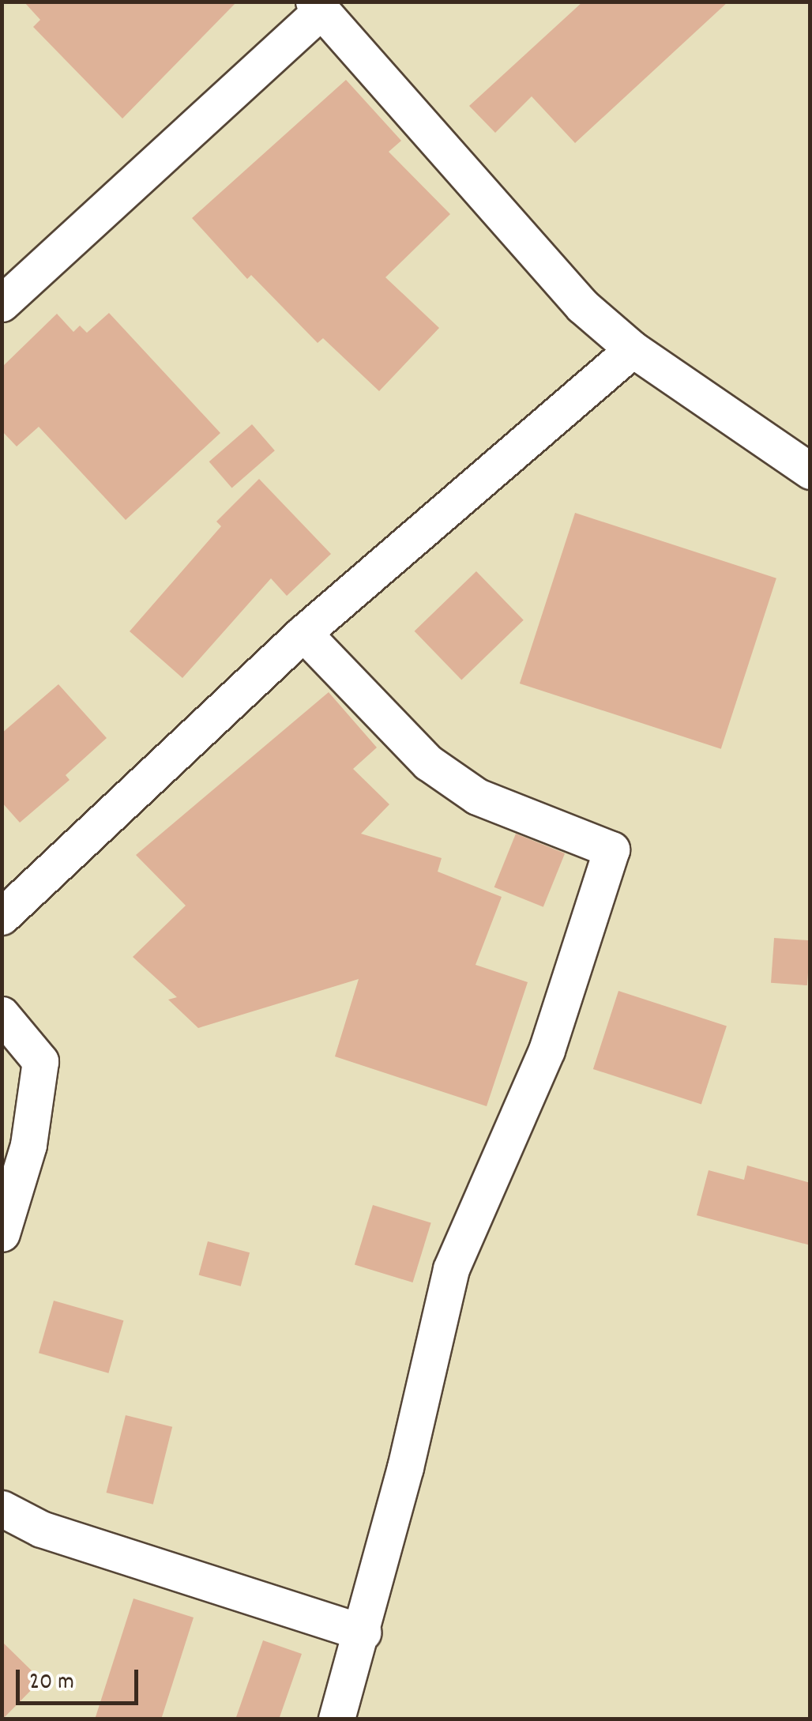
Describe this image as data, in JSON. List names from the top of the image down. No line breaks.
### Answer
{"scale_bar":"20 m"}
